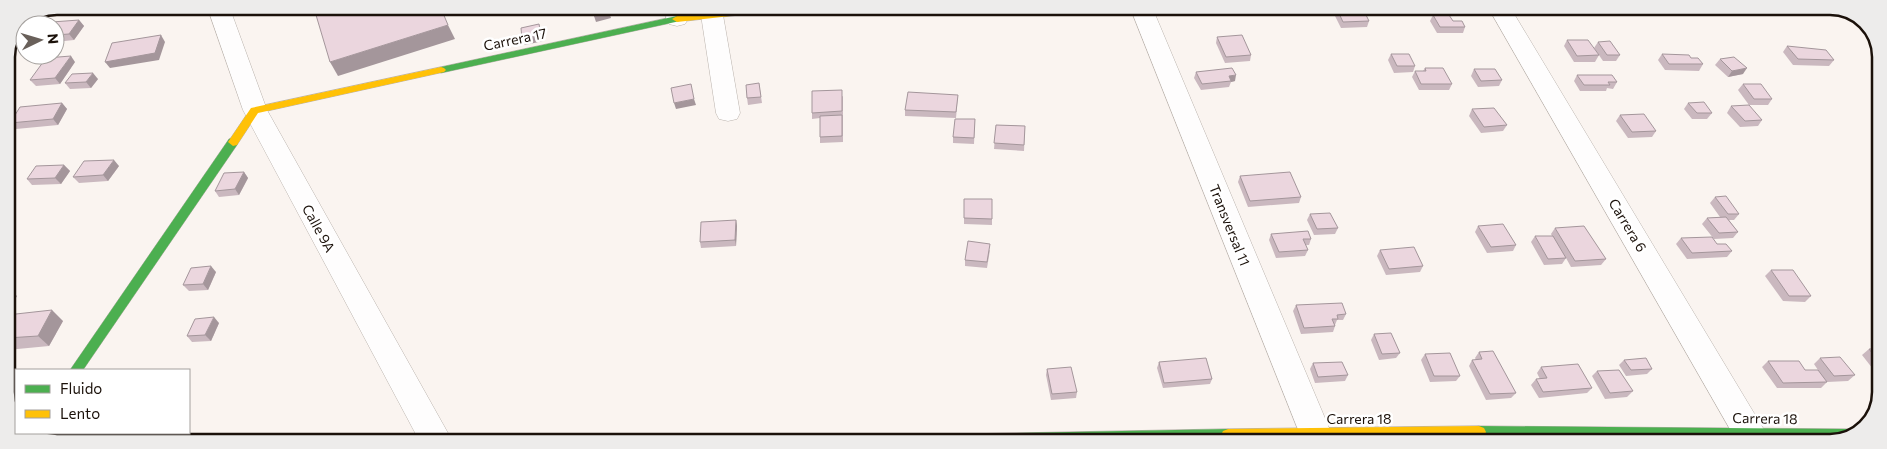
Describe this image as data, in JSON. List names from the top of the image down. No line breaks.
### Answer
{"streets":{"street":["Carrera 17","Transversal 11","Carrera 6","Calle 9A"]},"crossings":[["Carrera 17","Calle 9A"]],"legend":["Fluido","Lento"],"north":"right"}
